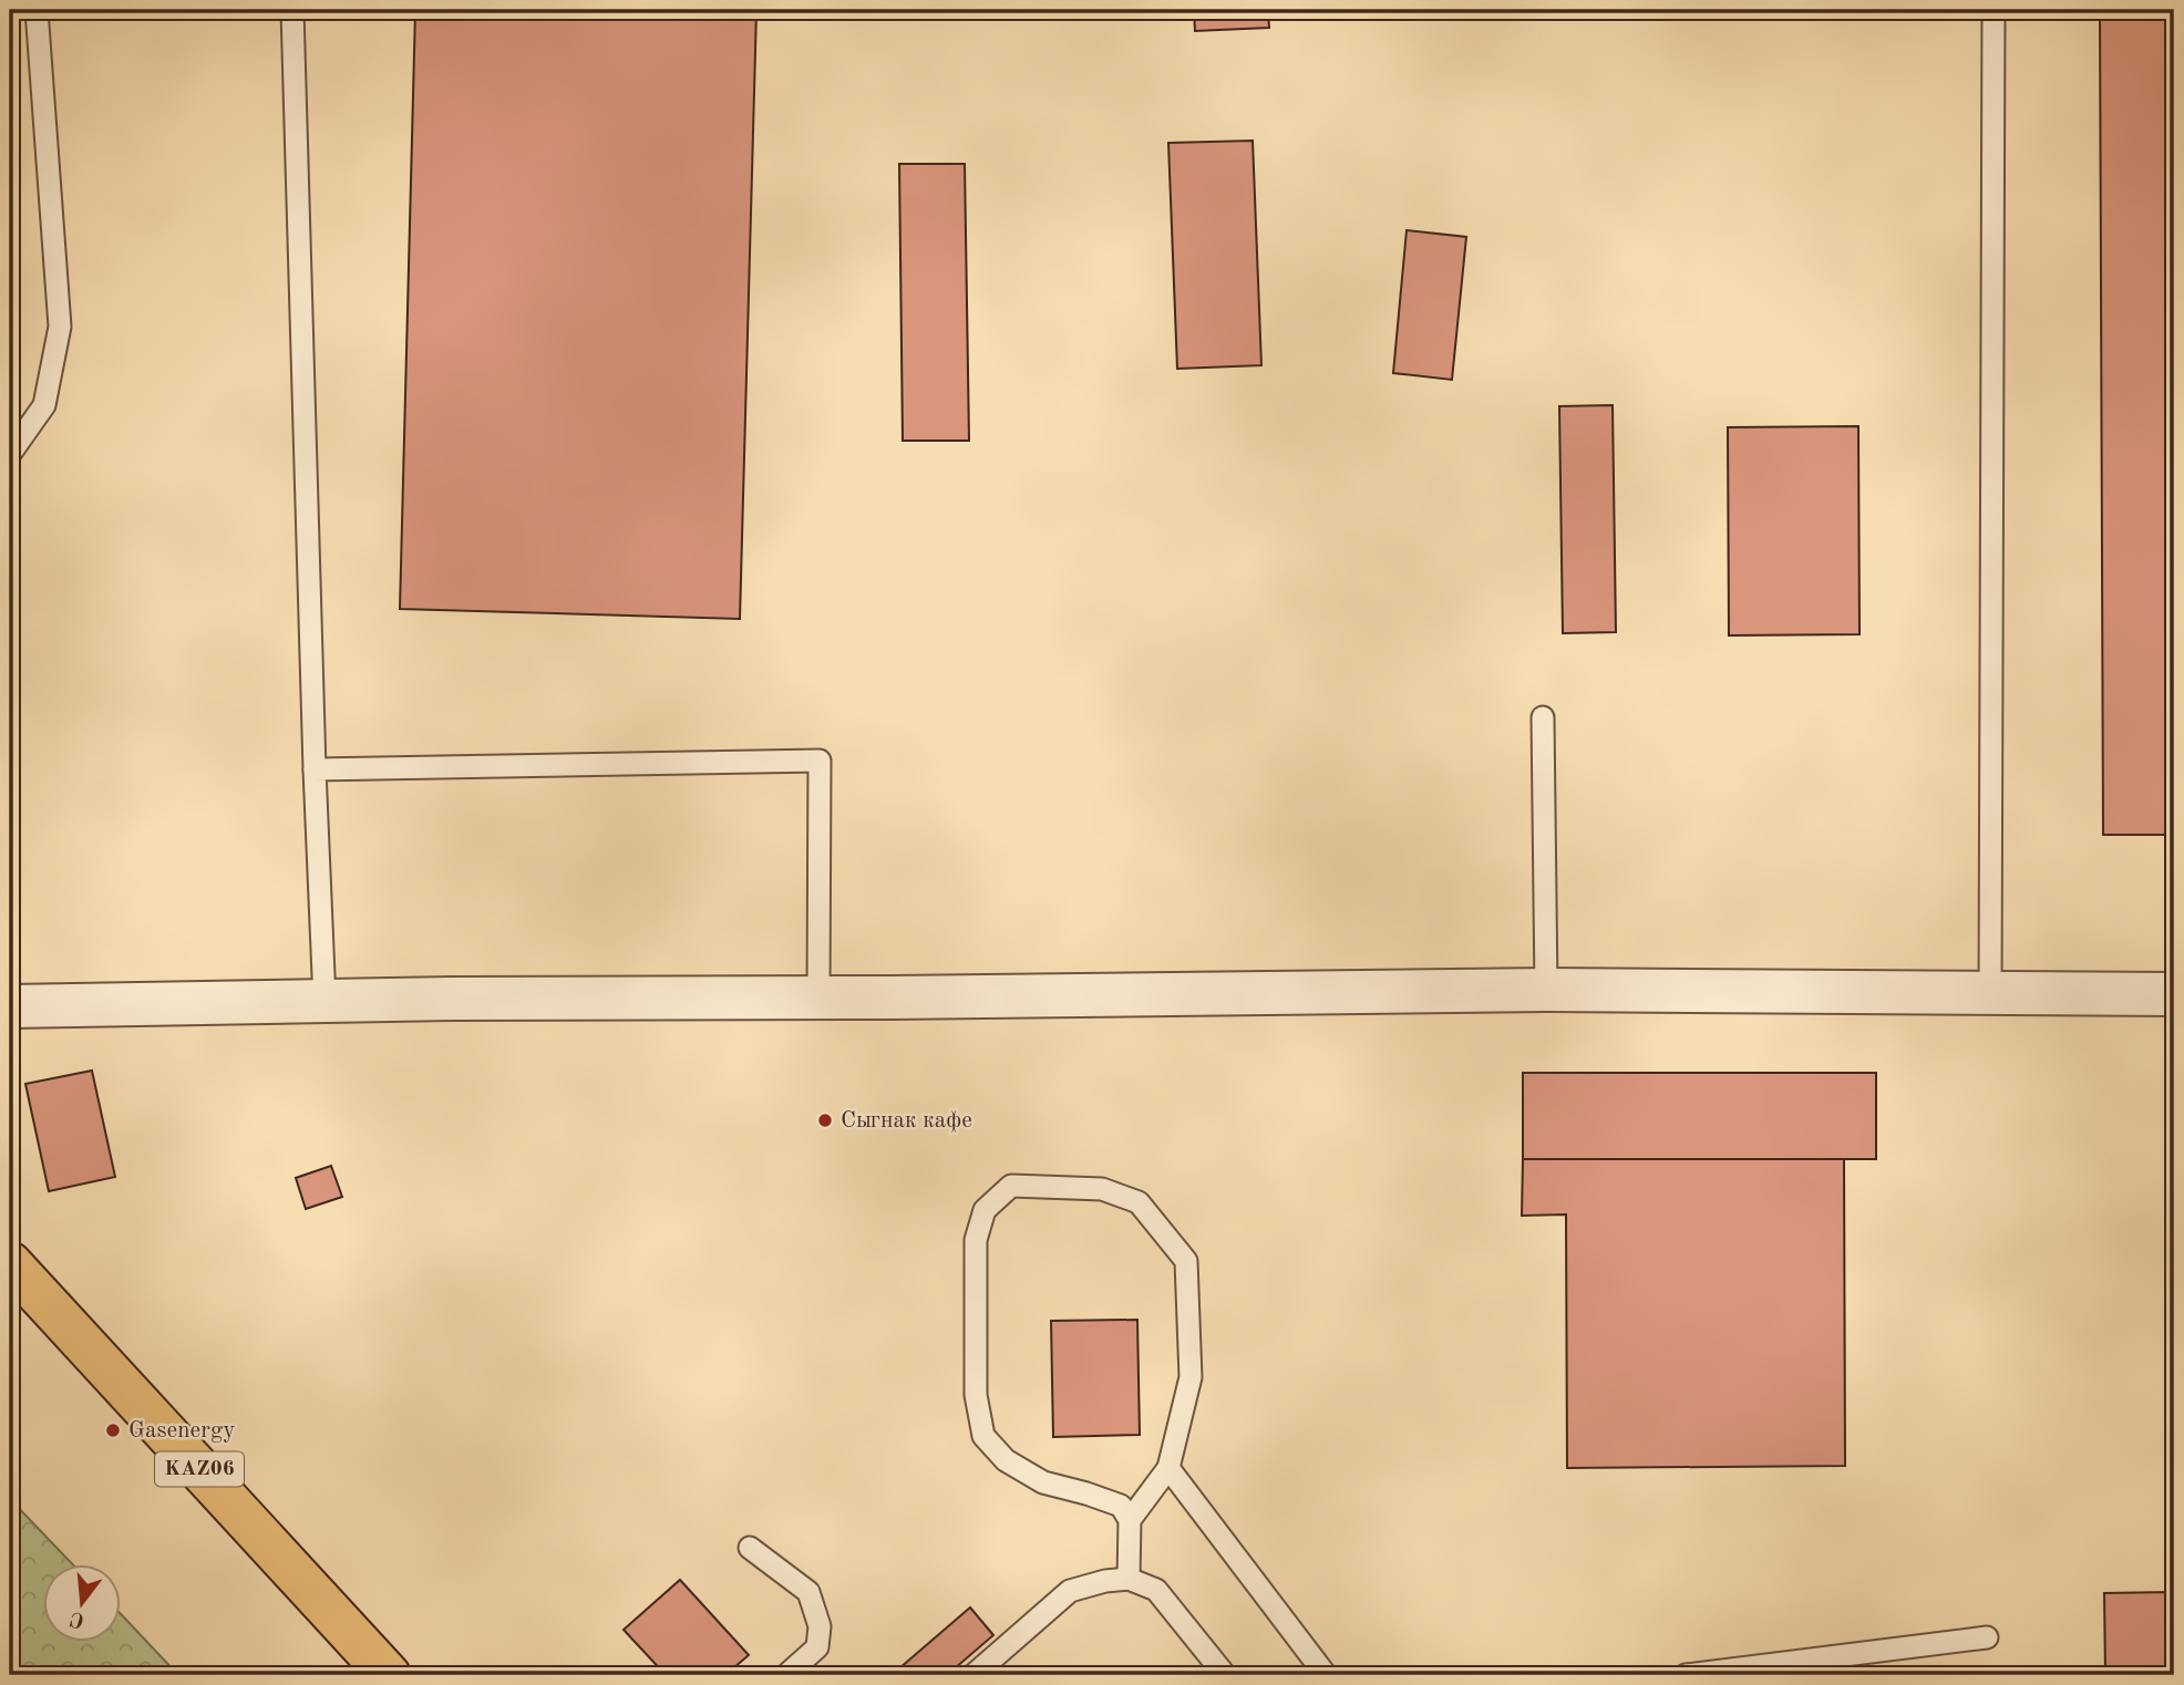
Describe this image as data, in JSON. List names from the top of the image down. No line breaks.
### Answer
{"streets":{"main road":["KАZ06"]},"places":["Сыгнак кафе","Gasenergy"],"north":"bottom"}
